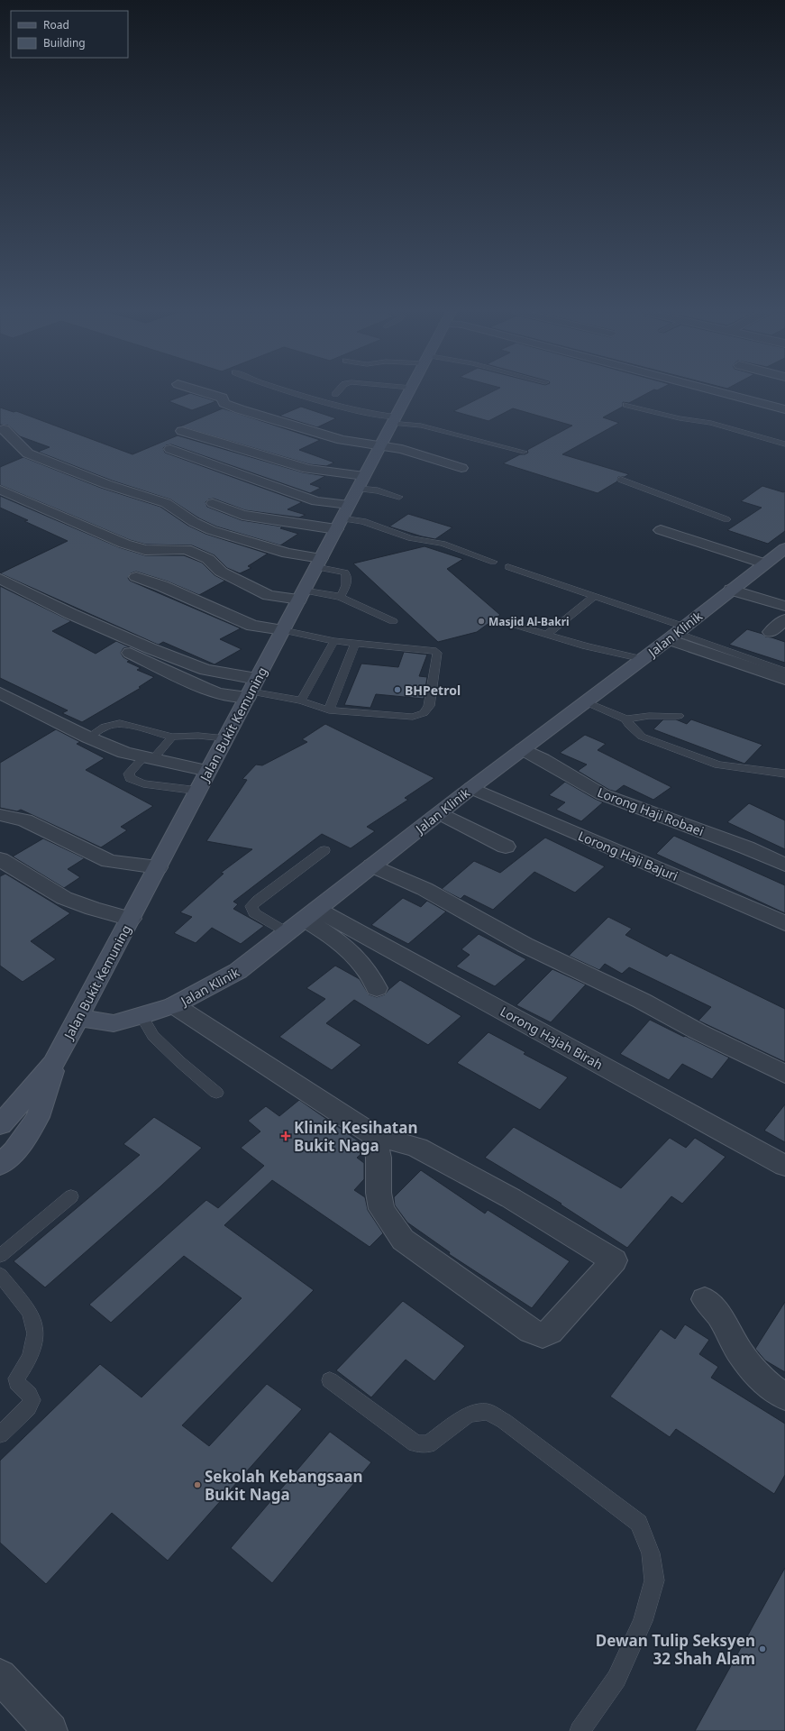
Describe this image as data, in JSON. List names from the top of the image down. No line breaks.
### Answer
{"streets":{"main road":["Jalan Klinik","Jalan Bukit Kemuning"],"street":["Lorong Haji Robaei","Lorong Haji Bajuri","Lorong Hajah Birah"]},"crossings":[["Jalan Klinik","Jalan Bukit Kemuning"],["Jalan Klinik","Lorong Haji Robaei"],["Jalan Klinik","Lorong Haji Bajuri"],["Jalan Klinik","Lorong Hajah Birah"]],"places":{"other":["Masjid Al-Bakri","BHPetrol","Sekolah Kebangsaan Bukit Naga","Dewan Tulip Seksyen 32 Shah Alam"],"health":["Klinik Kesihatan Bukit Naga"]},"legend":["Road","Building"]}
